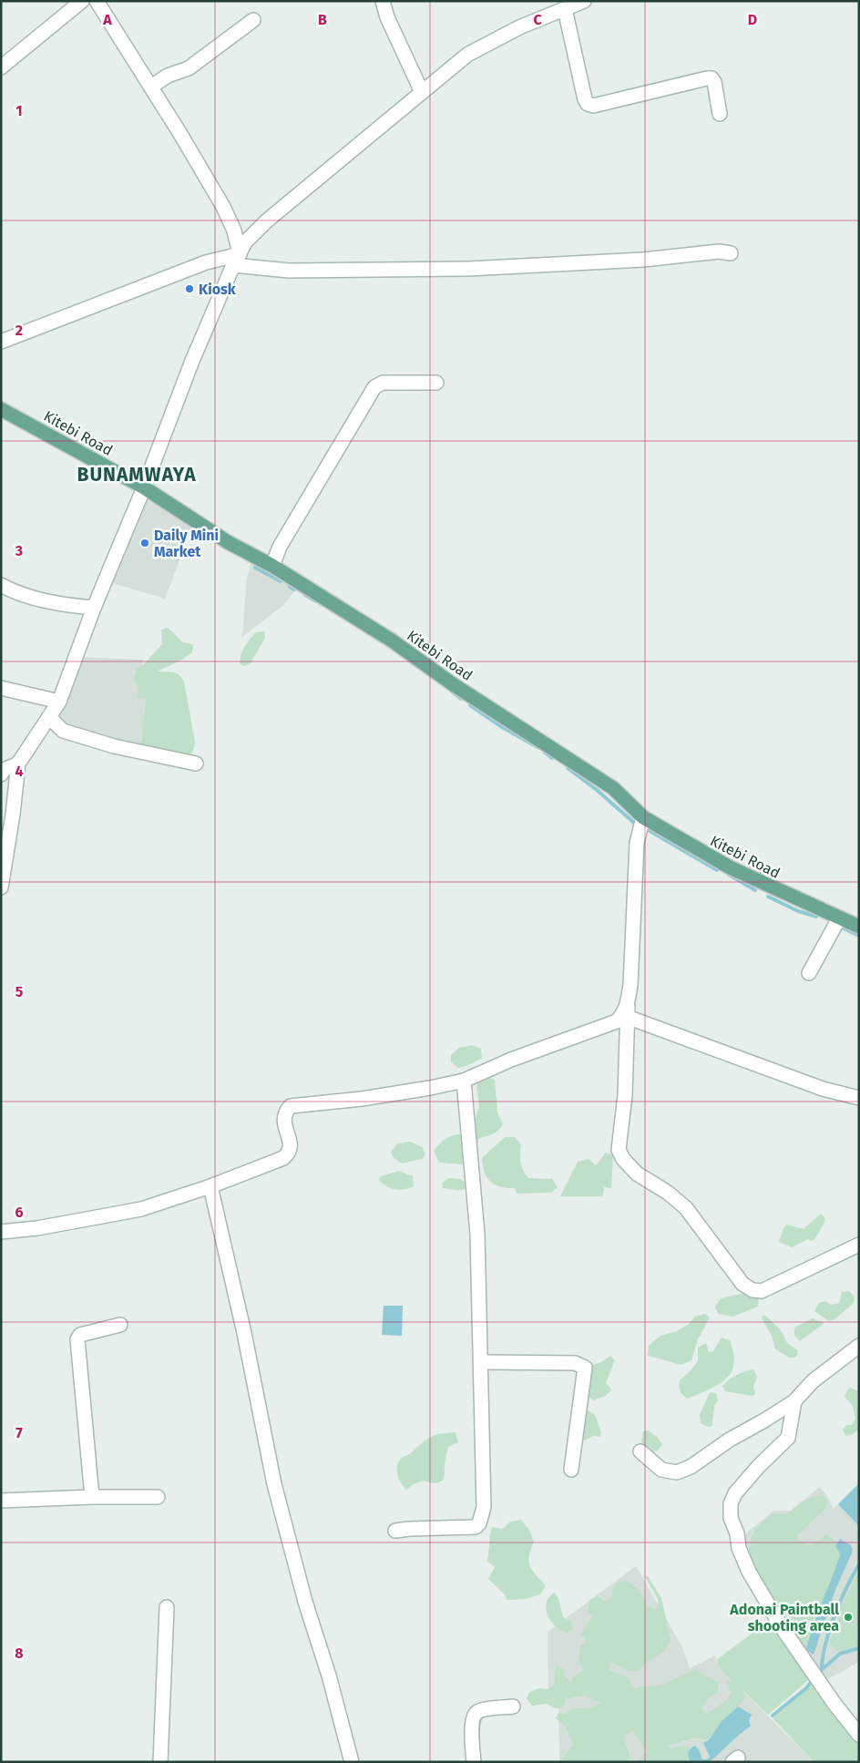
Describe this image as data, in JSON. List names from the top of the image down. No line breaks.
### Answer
{"streets":{"main road":["Kitebi Road"]},"districts":["BUNAMWAYA"],"places":["Kiosk","Daily Mini Market","Adonai Paintball shooting area"],"grid":{"columns":["A","B","C","D"],"rows":["1","2","3","4","5","6","7","8"]}}
